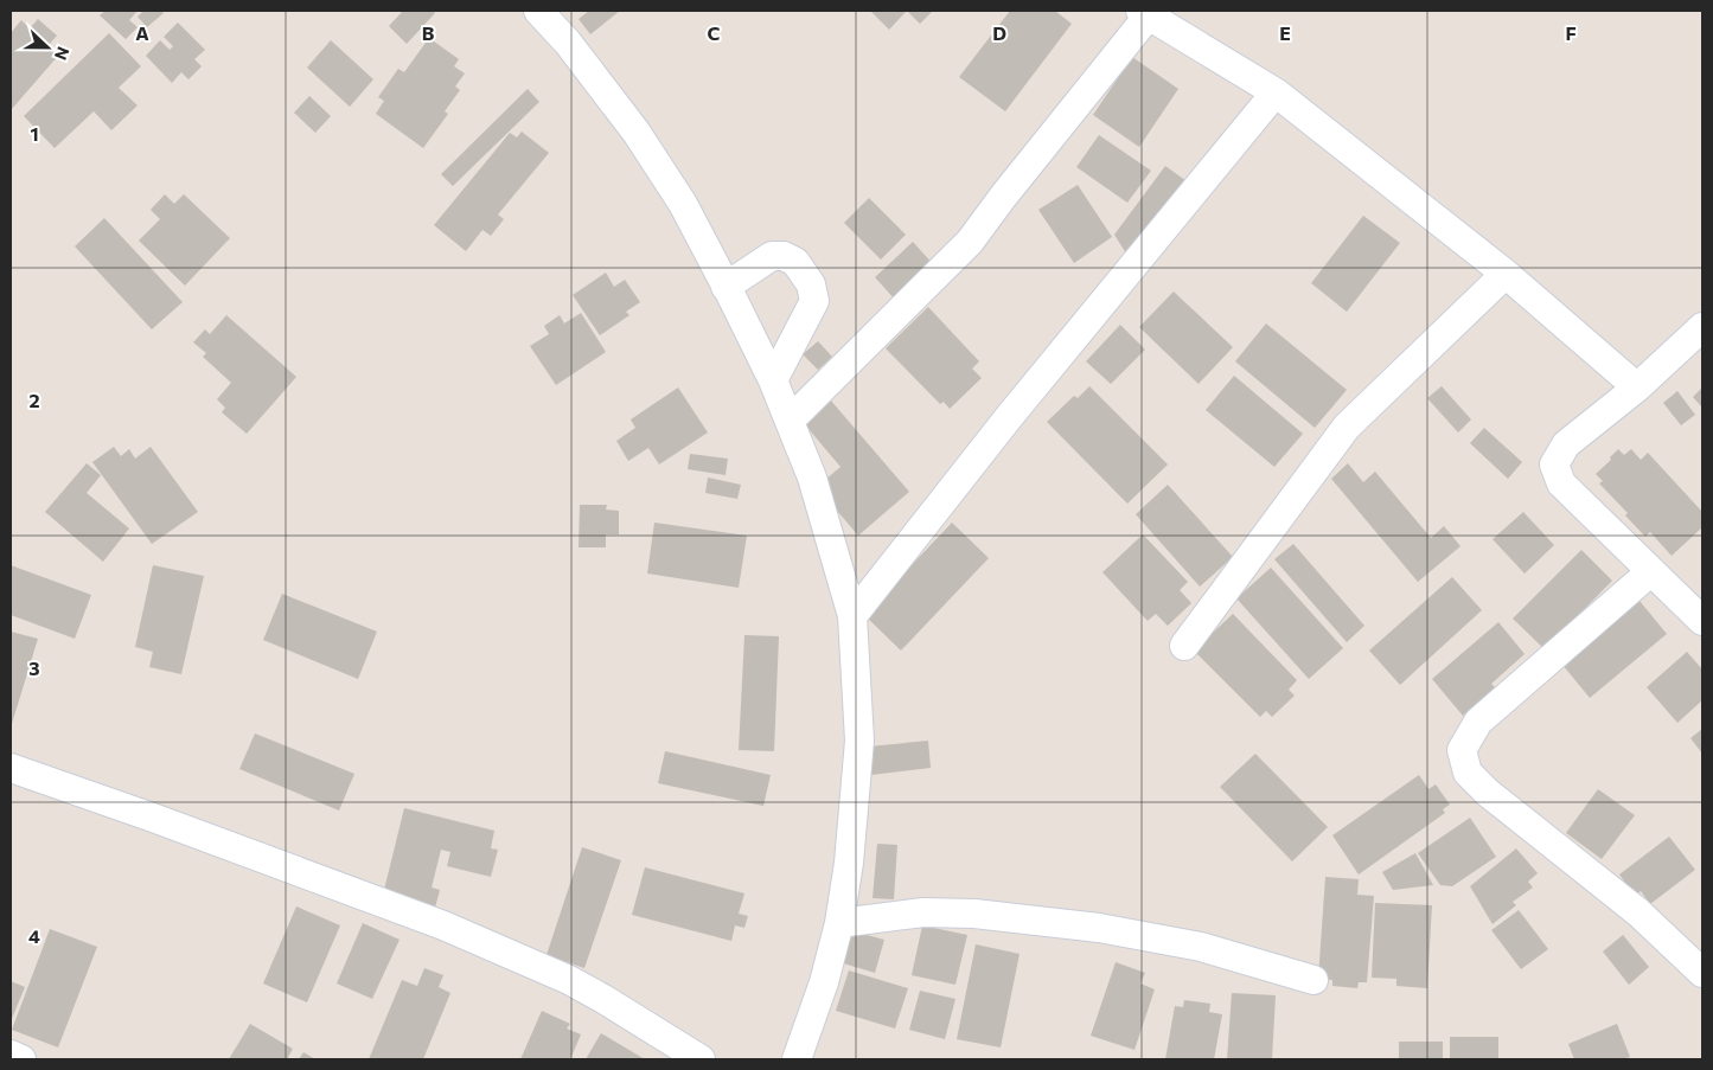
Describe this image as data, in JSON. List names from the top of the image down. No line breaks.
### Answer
{"north":"right","grid":{"columns":["A","B","C","D","E","F"],"rows":["1","2","3","4"]}}
